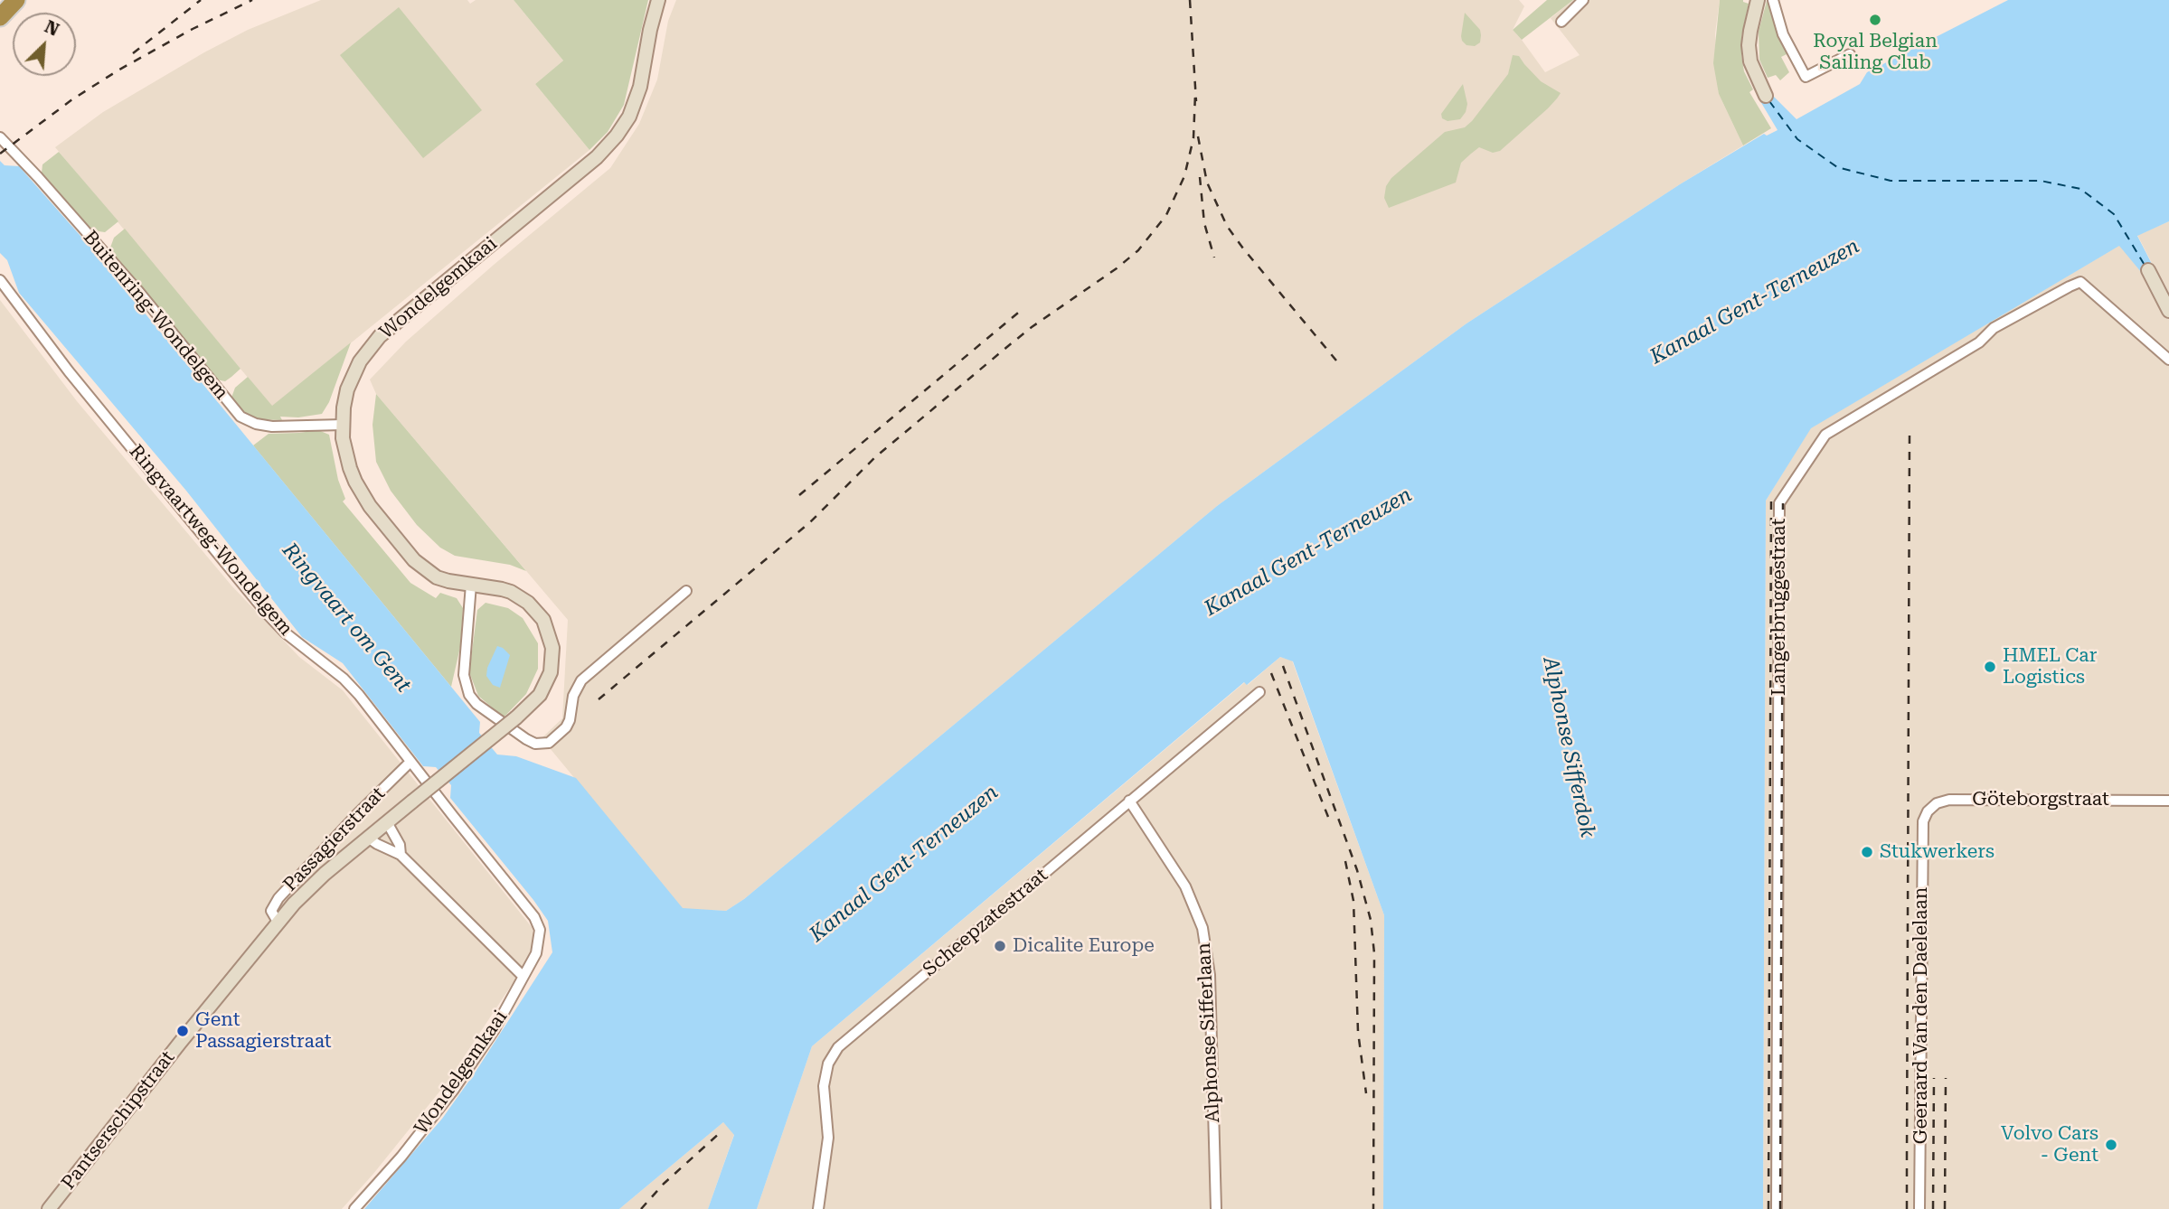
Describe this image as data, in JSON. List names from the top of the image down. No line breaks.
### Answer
{"streets":{"main road":["Wondelgemkaai","Pantserschipstraat"],"street":["Buitenring-Wondelgem","Ringvaartweg-Wondelgem","Langerbruggestraat","Göteborgstraat","Passagierstraat","Scheepzatestraat","Geeraard Van den Daelelaan","Alphonse Sifferlaan"]},"crossings":[["Wondelgemkaai","Buitenring-Wondelgem"],["Wondelgemkaai","Ringvaartweg-Wondelgem"],["Wondelgemkaai","Pantserschipstraat"],["Ringvaartweg-Wondelgem","Passagierstraat"],["Göteborgstraat","Geeraard Van den Daelelaan"],["Passagierstraat","Pantserschipstraat"],["Scheepzatestraat","Alphonse Sifferlaan"]],"water":["Kanaal Gent-Terneuzen","Ringvaart om Gent","Alphonse Sifferdok"],"places":["Royal Belgian Sailing Club","HMEL Car Logistics","Stukwerkers","Dicalite Europe","Gent Passagierstraat","Volvo Cars - Gent"],"north":"top right"}
